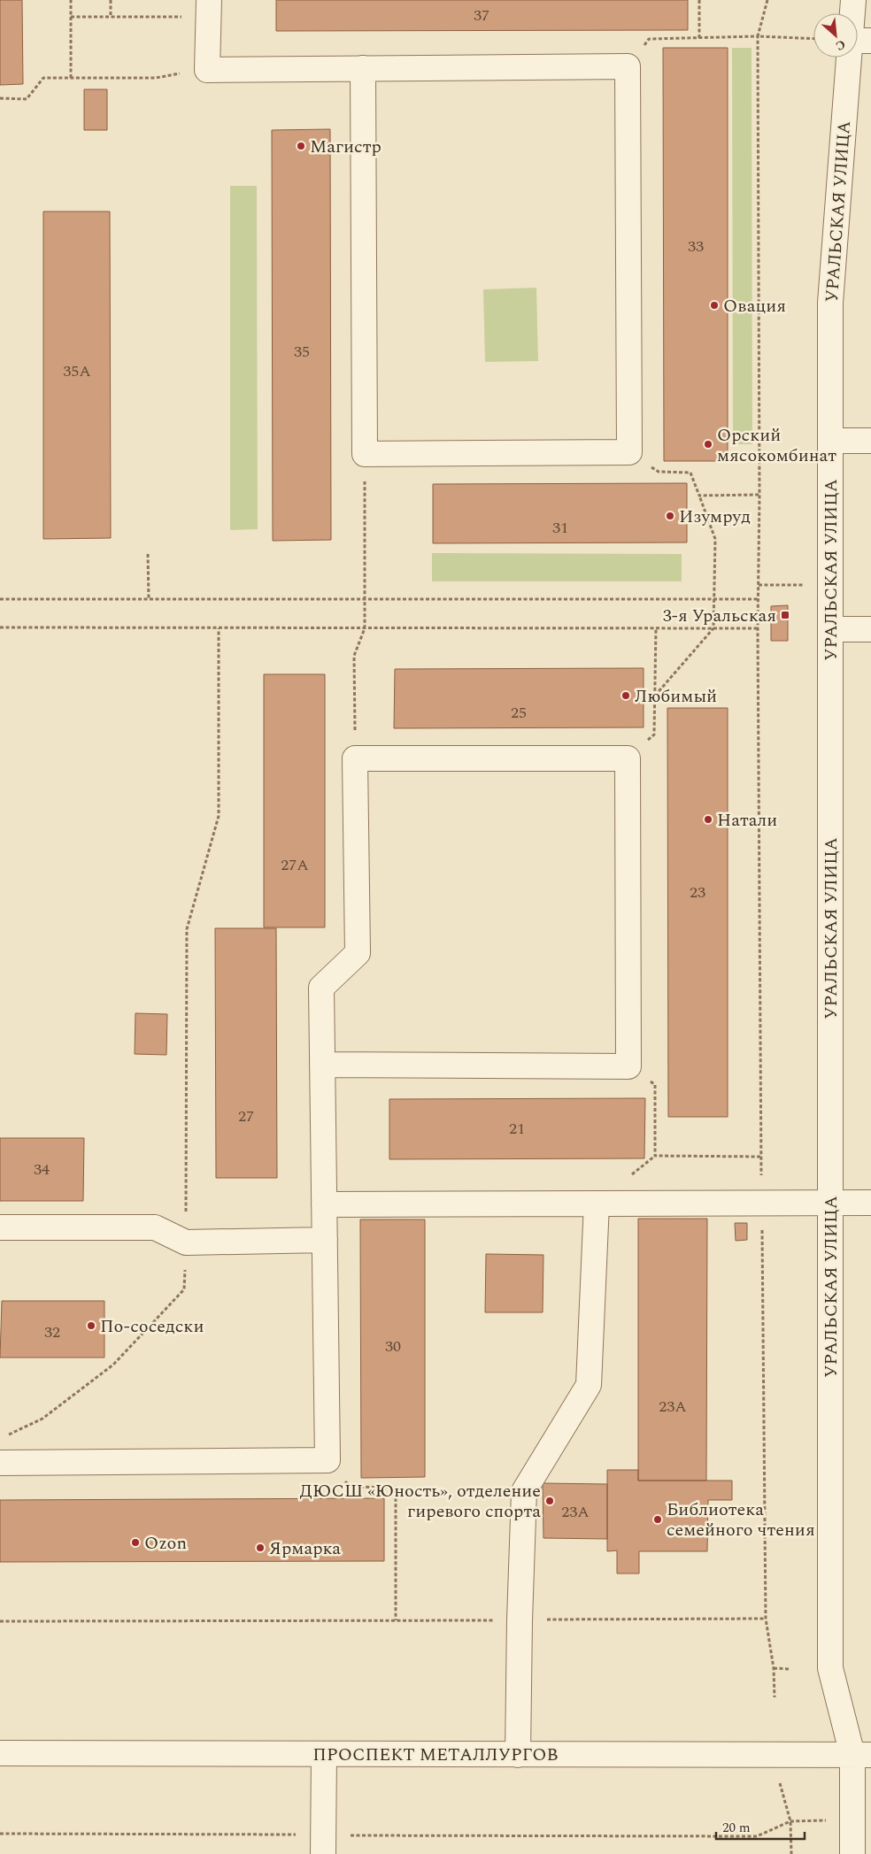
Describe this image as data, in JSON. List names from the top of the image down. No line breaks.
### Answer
{"streets":{"street":["УРАЛЬСКАЯ УЛИЦА","ПРОСПЕКТ МЕТАЛЛУРГОВ"]},"crossings":[["УРАЛЬСКАЯ УЛИЦА","ПРОСПЕКТ МЕТАЛЛУРГОВ"]],"places":{"other":["Магистр","Овация","Орский мясокомбинат","Изумруд","Любимый","Натали","По-соседски","ДЮСШ «Юность», отделение гиревого спорта","Библиотека семейного чтения","Ozon","Ярмарка"],"transit":["3-я Уральская"]},"house_numbers":["37","33","35","35А","31","25","27А","23","27","21","34","32","30","23А","23А"],"scale_bar":"20 m","north":"bottom right"}
